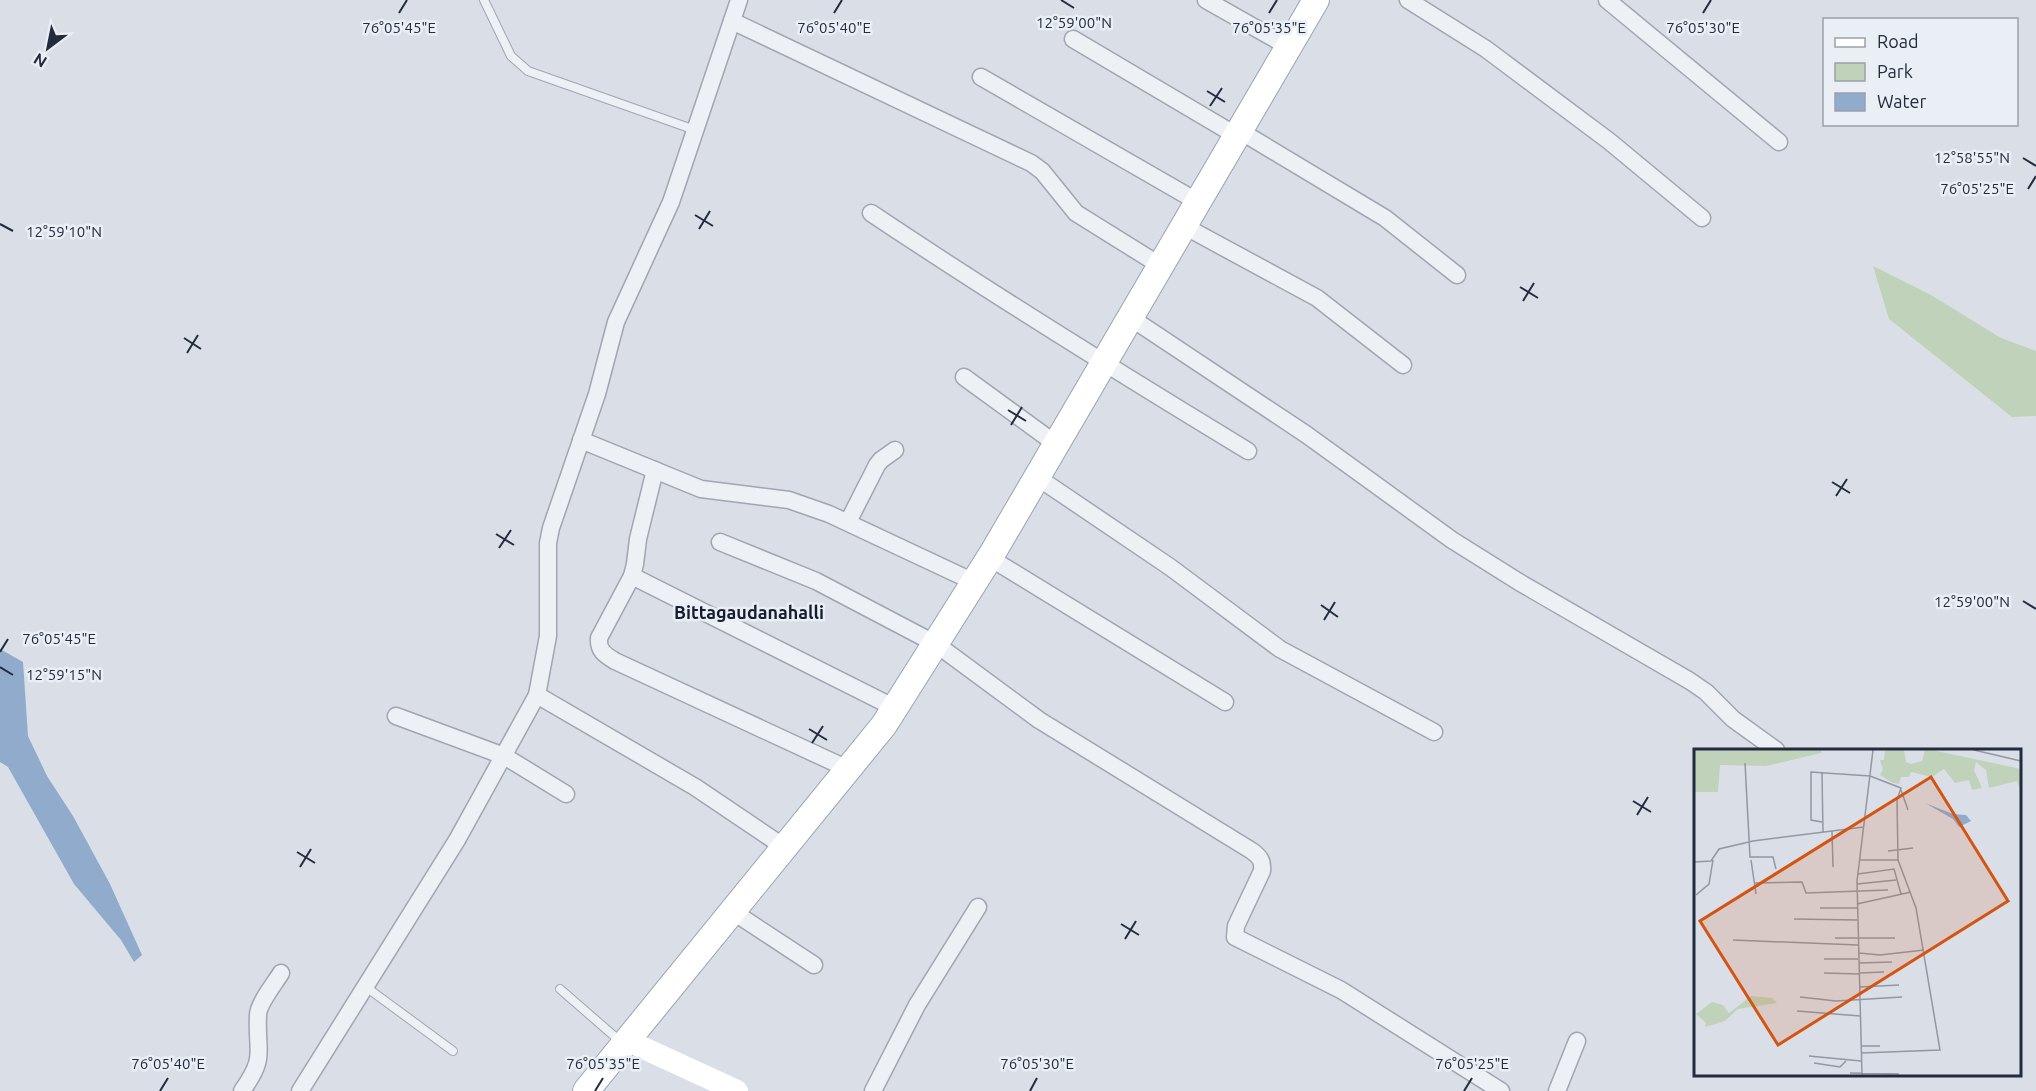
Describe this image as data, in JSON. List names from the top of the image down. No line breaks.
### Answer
{"districts":["Bittagaudanahalli"],"legend":["Road","Park","Water"],"north":"bottom left","coordinates":["12°59'00\"N","76°05'45\"E","76°05'40\"E","76°05'35\"E","76°05'30\"E","12°58'55\"N","76°05'25\"E","12°59'10\"N","12°59'15\"N"]}
